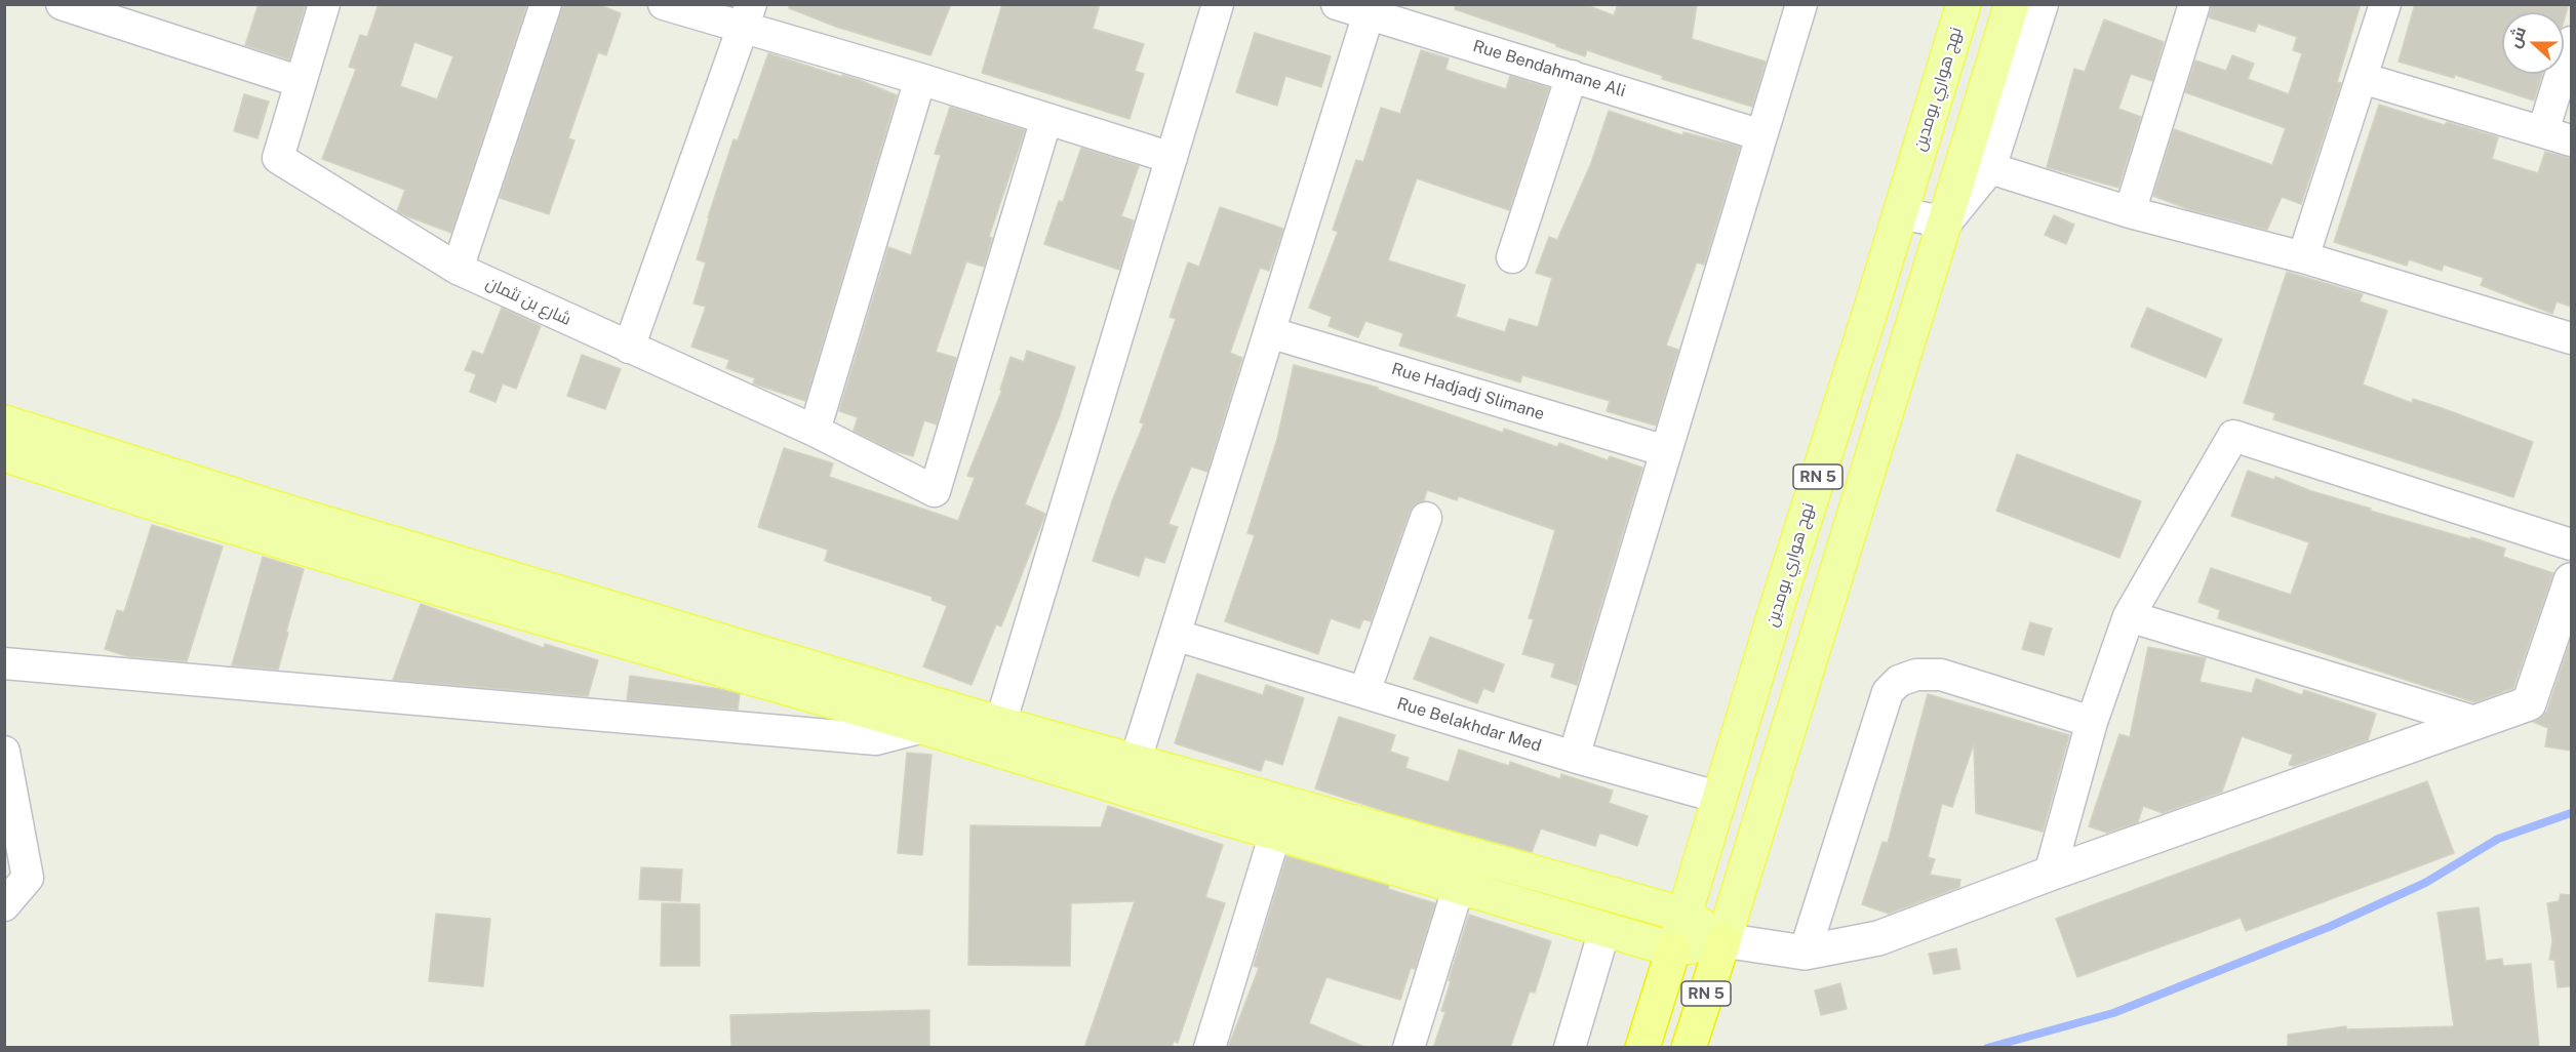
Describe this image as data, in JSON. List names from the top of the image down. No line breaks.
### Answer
{"streets":{"highway":["RN 5"],"main road":["نهج هواري بومدين"],"street":["Rue Bendahmane Ali","شارع بن نثمان","Rue Hadjadj Slimane","Rue Belakhdar Med"]},"crossings":[["نهج هواري بومدين","RN 5"],["نهج هواري بومدين","Rue Belakhdar Med"]],"north":"left"}
